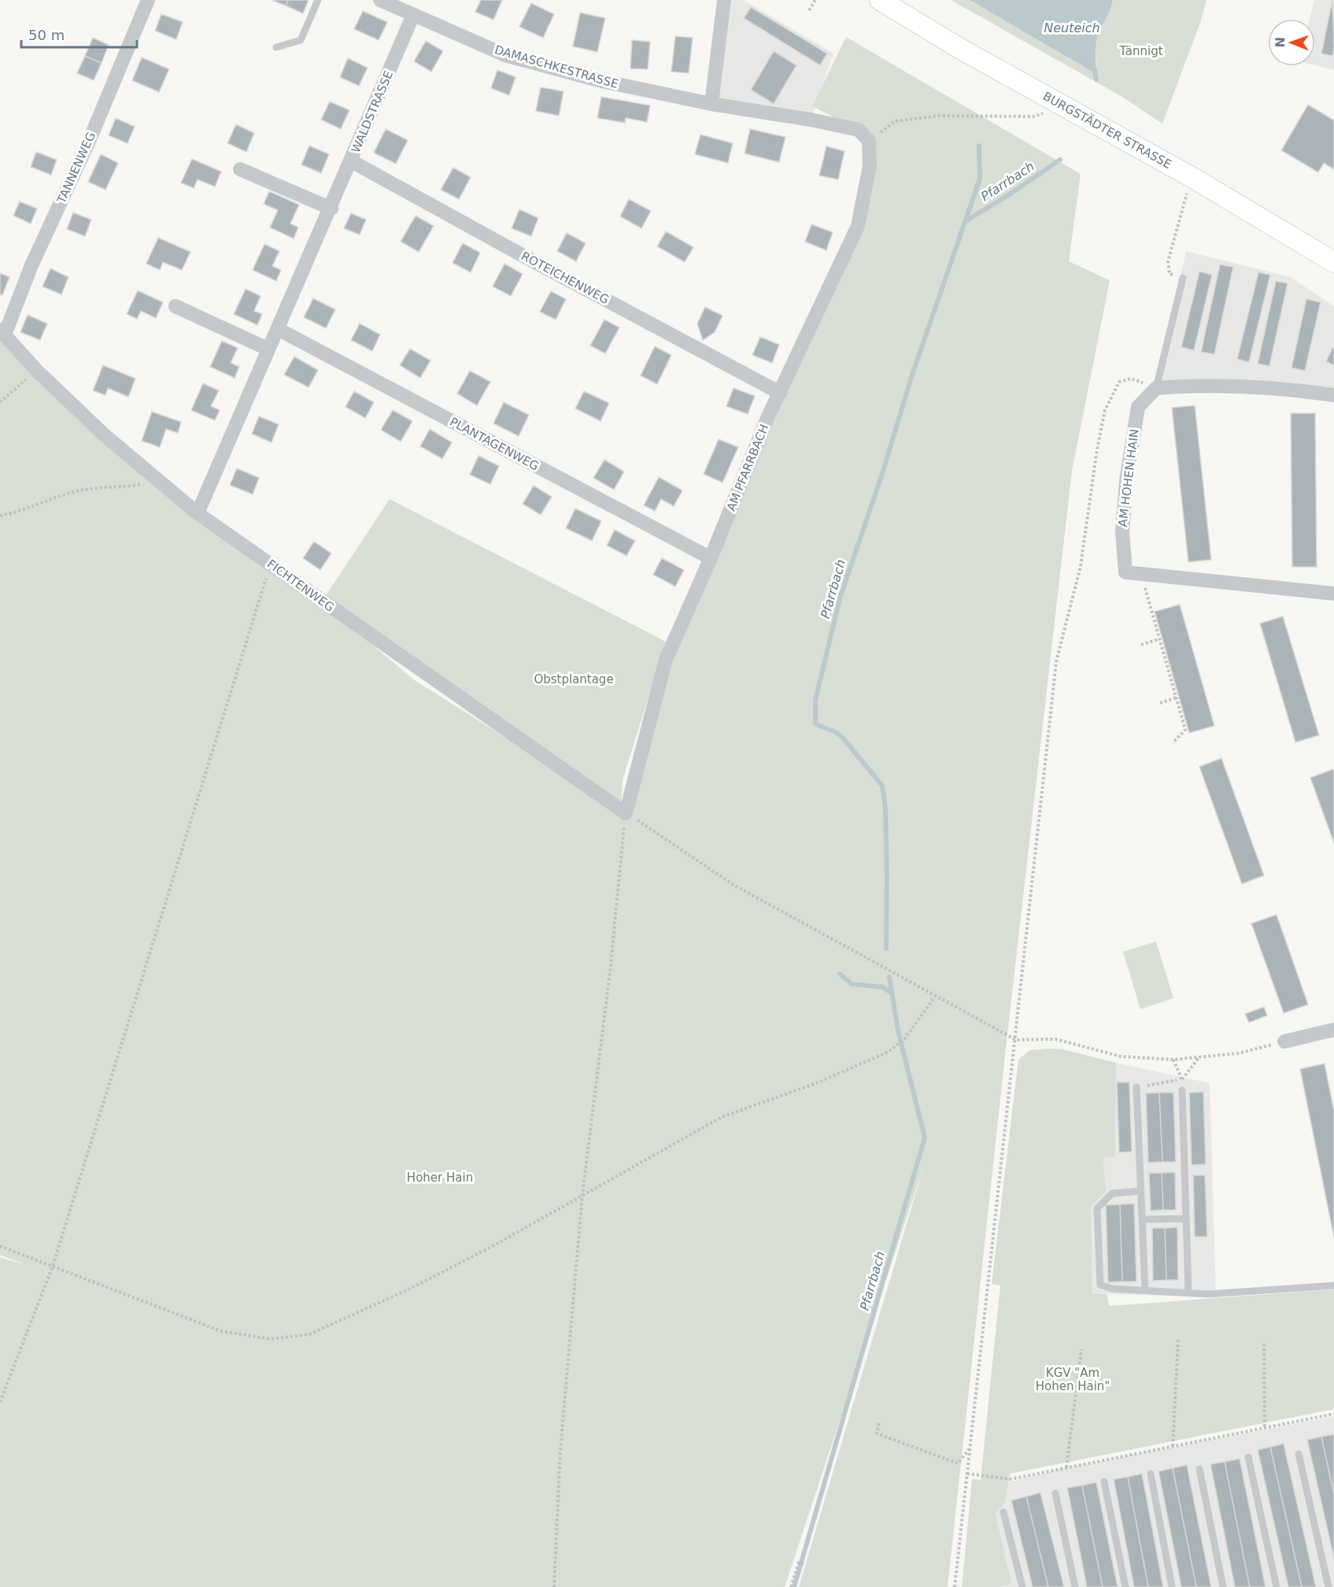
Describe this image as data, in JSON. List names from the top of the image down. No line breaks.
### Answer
{"streets":{"main road":["BURGSTÄDTER STRASSE"],"street":["DAMASCHKESTRASSE","WALDSTRASSE","TANNENWEG","ROTEICHENWEG","PLANTAGENWEG","AM PFARRBACH","AM HOHEN HAIN","FICHTENWEG"]},"crossings":[["DAMASCHKESTRASSE","WALDSTRASSE"],["DAMASCHKESTRASSE","AM PFARRBACH"],["WALDSTRASSE","ROTEICHENWEG"],["WALDSTRASSE","PLANTAGENWEG"],["WALDSTRASSE","FICHTENWEG"],["TANNENWEG","FICHTENWEG"],["ROTEICHENWEG","AM PFARRBACH"],["PLANTAGENWEG","AM PFARRBACH"],["AM PFARRBACH","FICHTENWEG"]],"water":["Neuteich","Pfarrbach"],"parks":["Tännigt","Obstplantage","Hoher Hain","KGV \"Am Hohen Hain\""],"scale_bar":"50 m","north":"left"}
